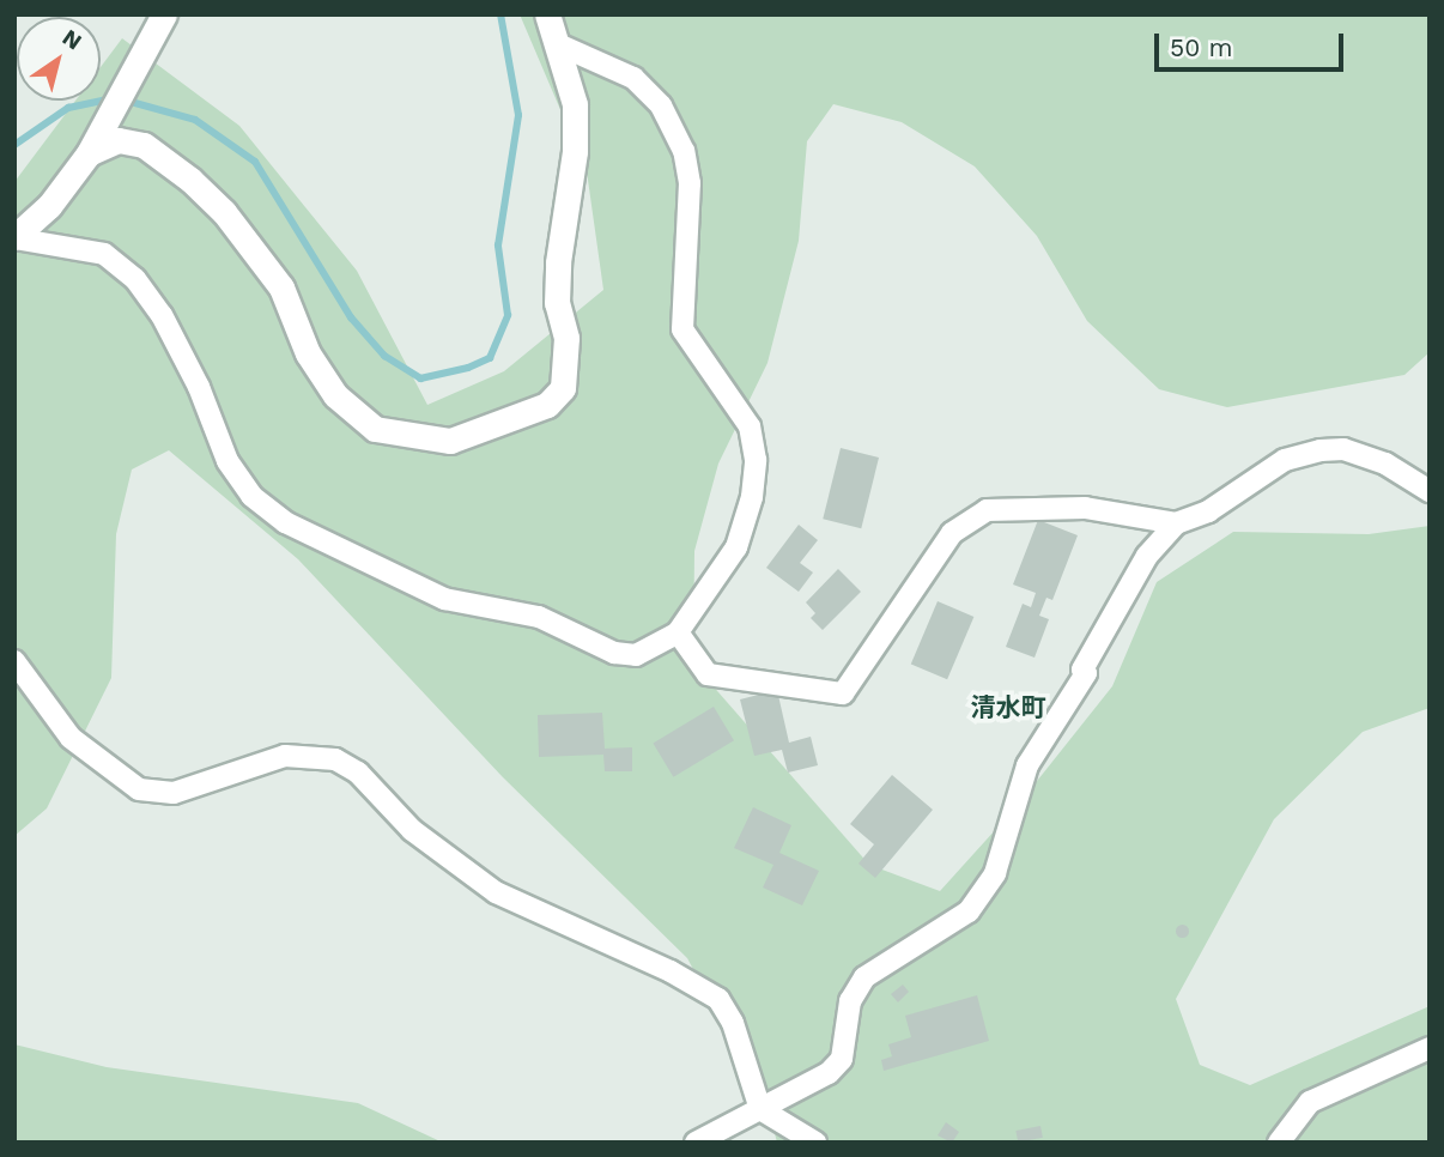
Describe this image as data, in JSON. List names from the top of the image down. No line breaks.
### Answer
{"districts":["清水町"],"scale_bar":"50 m","north":"top right"}
